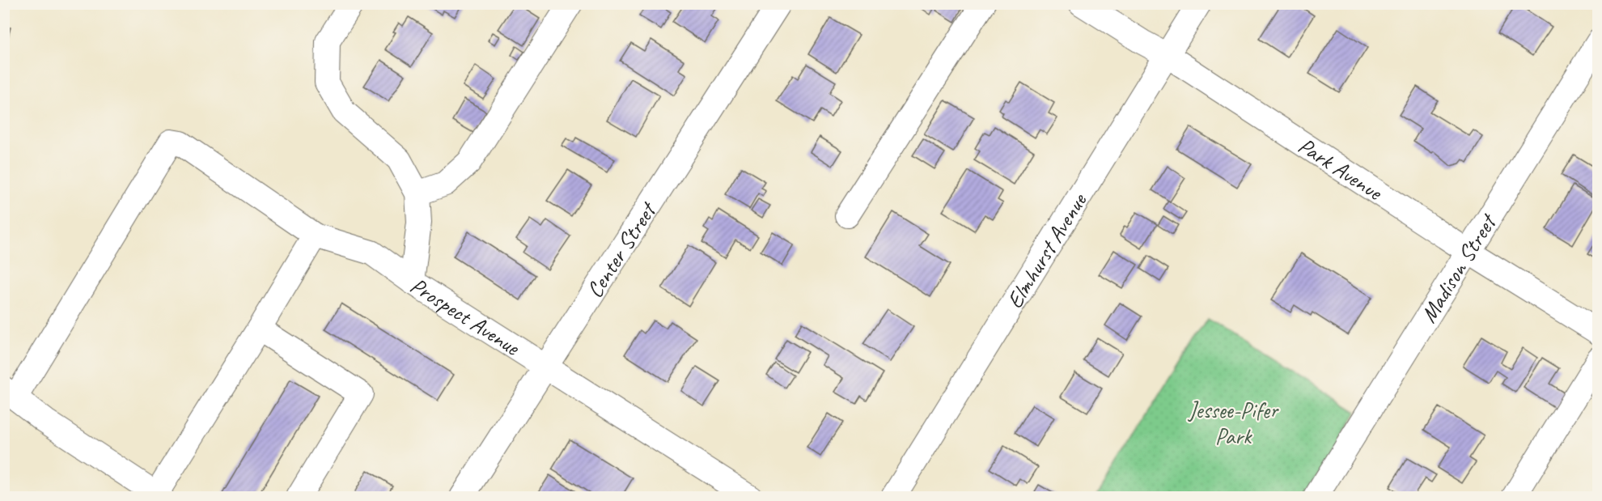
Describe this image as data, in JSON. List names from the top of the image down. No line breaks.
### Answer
{"streets":{"street":["Park Avenue","Center Street","Elmhurst Avenue","Madison Street","Prospect Avenue"]},"crossings":[["Park Avenue","Elmhurst Avenue"],["Park Avenue","Madison Street"],["Center Street","Prospect Avenue"]],"parks":["Jessee-Pifer Park"]}
